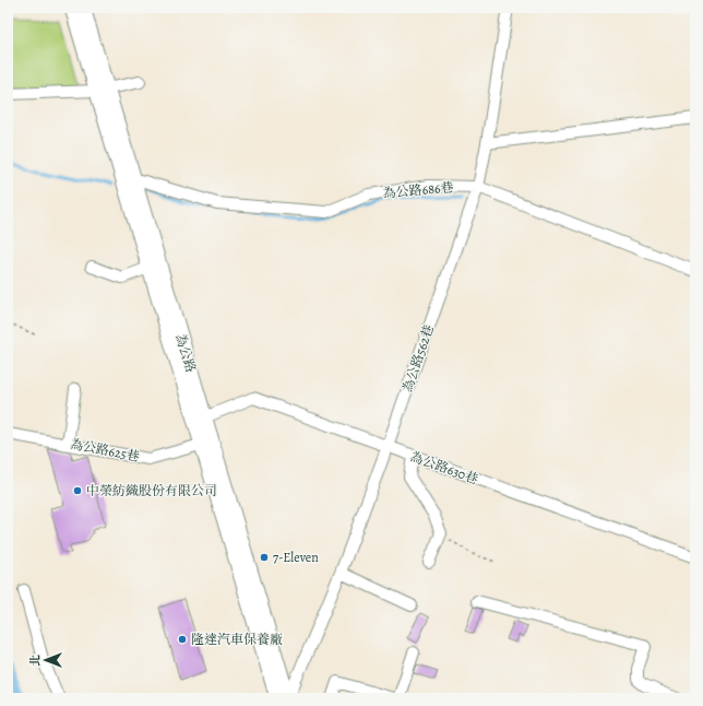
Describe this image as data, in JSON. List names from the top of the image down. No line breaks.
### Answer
{"streets":{"main road":["為公路"],"street":["為公路686巷","為公路562巷","為公路625巷","為公路630巷"]},"crossings":[["為公路686巷","為公路"],["為公路686巷","為公路562巷"],["為公路","為公路562巷"],["為公路","為公路625巷"],["為公路","為公路630巷"],["為公路562巷","為公路630巷"]],"places":["中榮紡織股份有限公司","7-Eleven","隆達汽車保養廠"],"north":"left"}
